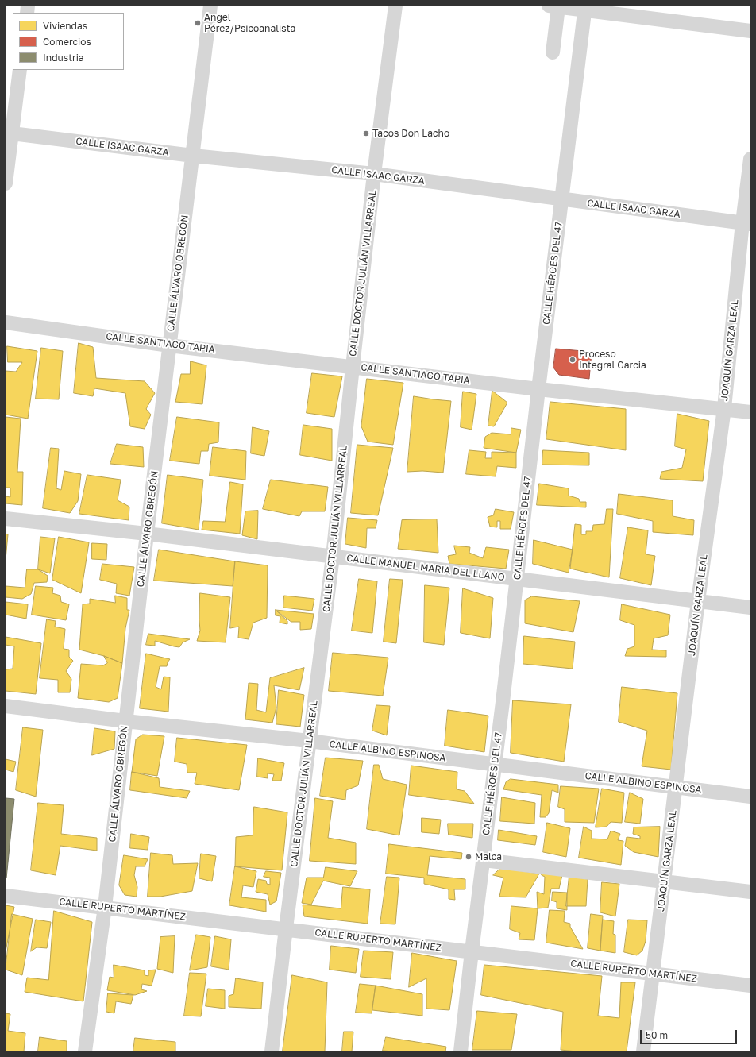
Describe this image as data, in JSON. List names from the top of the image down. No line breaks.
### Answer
{"streets":{"street":["CALLE ISAAC GARZA","CALLE ÁLVARO OBREGÓN","CALLE DOCTOR JULIÁN VILLARREAL","CALLE HÉROES DEL 47","CALLE SANTIAGO TAPIA","JOAQUÍN GARZA LEAL","CALLE MANUEL MARIA DEL LLANO","CALLE ALBINO ESPINOSA","CALLE RUPERTO MARTÍNEZ"]},"crossings":[["CALLE ISAAC GARZA","CALLE ÁLVARO OBREGÓN"],["CALLE ISAAC GARZA","CALLE DOCTOR JULIÁN VILLARREAL"],["CALLE ISAAC GARZA","CALLE HÉROES DEL 47"],["CALLE ISAAC GARZA","JOAQUÍN GARZA LEAL"],["CALLE ÁLVARO OBREGÓN","CALLE SANTIAGO TAPIA"],["CALLE ÁLVARO OBREGÓN","CALLE MANUEL MARIA DEL LLANO"],["CALLE ÁLVARO OBREGÓN","CALLE ALBINO ESPINOSA"],["CALLE ÁLVARO OBREGÓN","CALLE RUPERTO MARTÍNEZ"],["CALLE DOCTOR JULIÁN VILLARREAL","CALLE SANTIAGO TAPIA"],["CALLE DOCTOR JULIÁN VILLARREAL","CALLE MANUEL MARIA DEL LLANO"],["CALLE DOCTOR JULIÁN VILLARREAL","CALLE ALBINO ESPINOSA"],["CALLE DOCTOR JULIÁN VILLARREAL","CALLE RUPERTO MARTÍNEZ"],["CALLE HÉROES DEL 47","CALLE SANTIAGO TAPIA"],["CALLE HÉROES DEL 47","CALLE MANUEL MARIA DEL LLANO"],["CALLE HÉROES DEL 47","CALLE ALBINO ESPINOSA"],["CALLE HÉROES DEL 47","CALLE RUPERTO MARTÍNEZ"],["CALLE SANTIAGO TAPIA","JOAQUÍN GARZA LEAL"],["JOAQUÍN GARZA LEAL","CALLE MANUEL MARIA DEL LLANO"],["JOAQUÍN GARZA LEAL","CALLE ALBINO ESPINOSA"],["JOAQUÍN GARZA LEAL","CALLE RUPERTO MARTÍNEZ"]],"places":["Angel Pérez/Psicoanalista","Tacos Don Lacho","Proceso Integral Garcia","Malca"],"legend":["Viviendas","Comercios","Industria"],"scale_bar":"50 m"}
